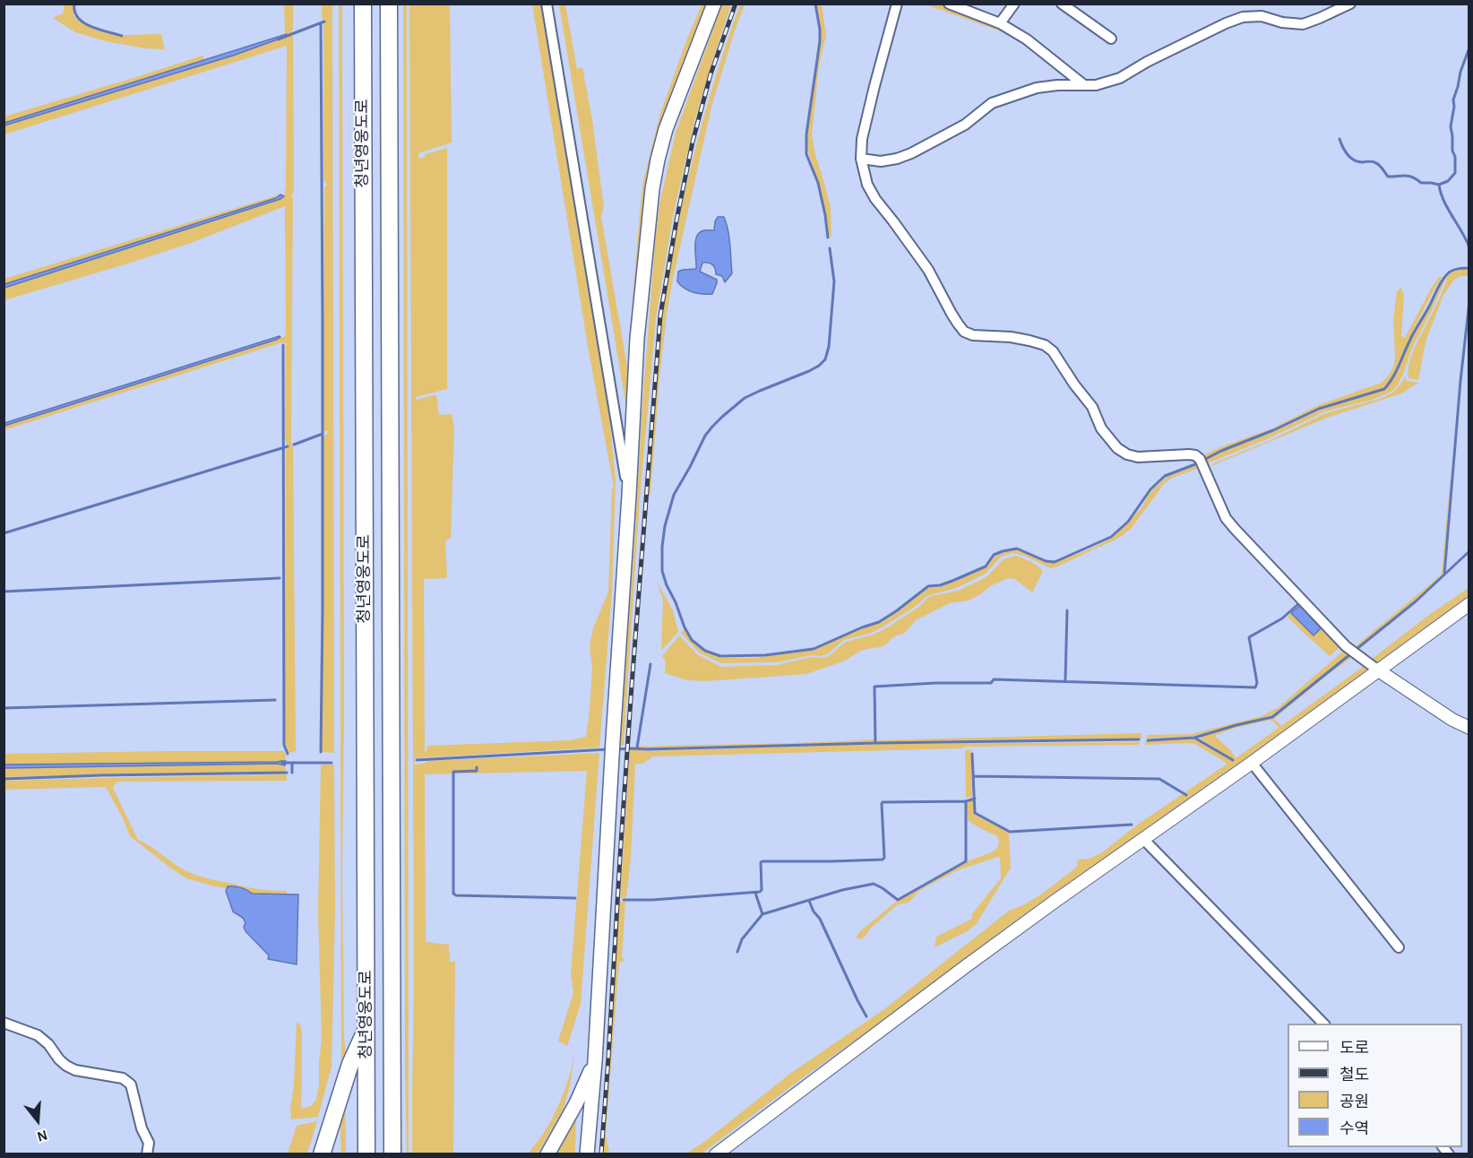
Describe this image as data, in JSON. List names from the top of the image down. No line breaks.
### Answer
{"streets":{"highway":["청년영웅도로"]},"legend":["도로","철도","공원","수역"],"north":"bottom"}
